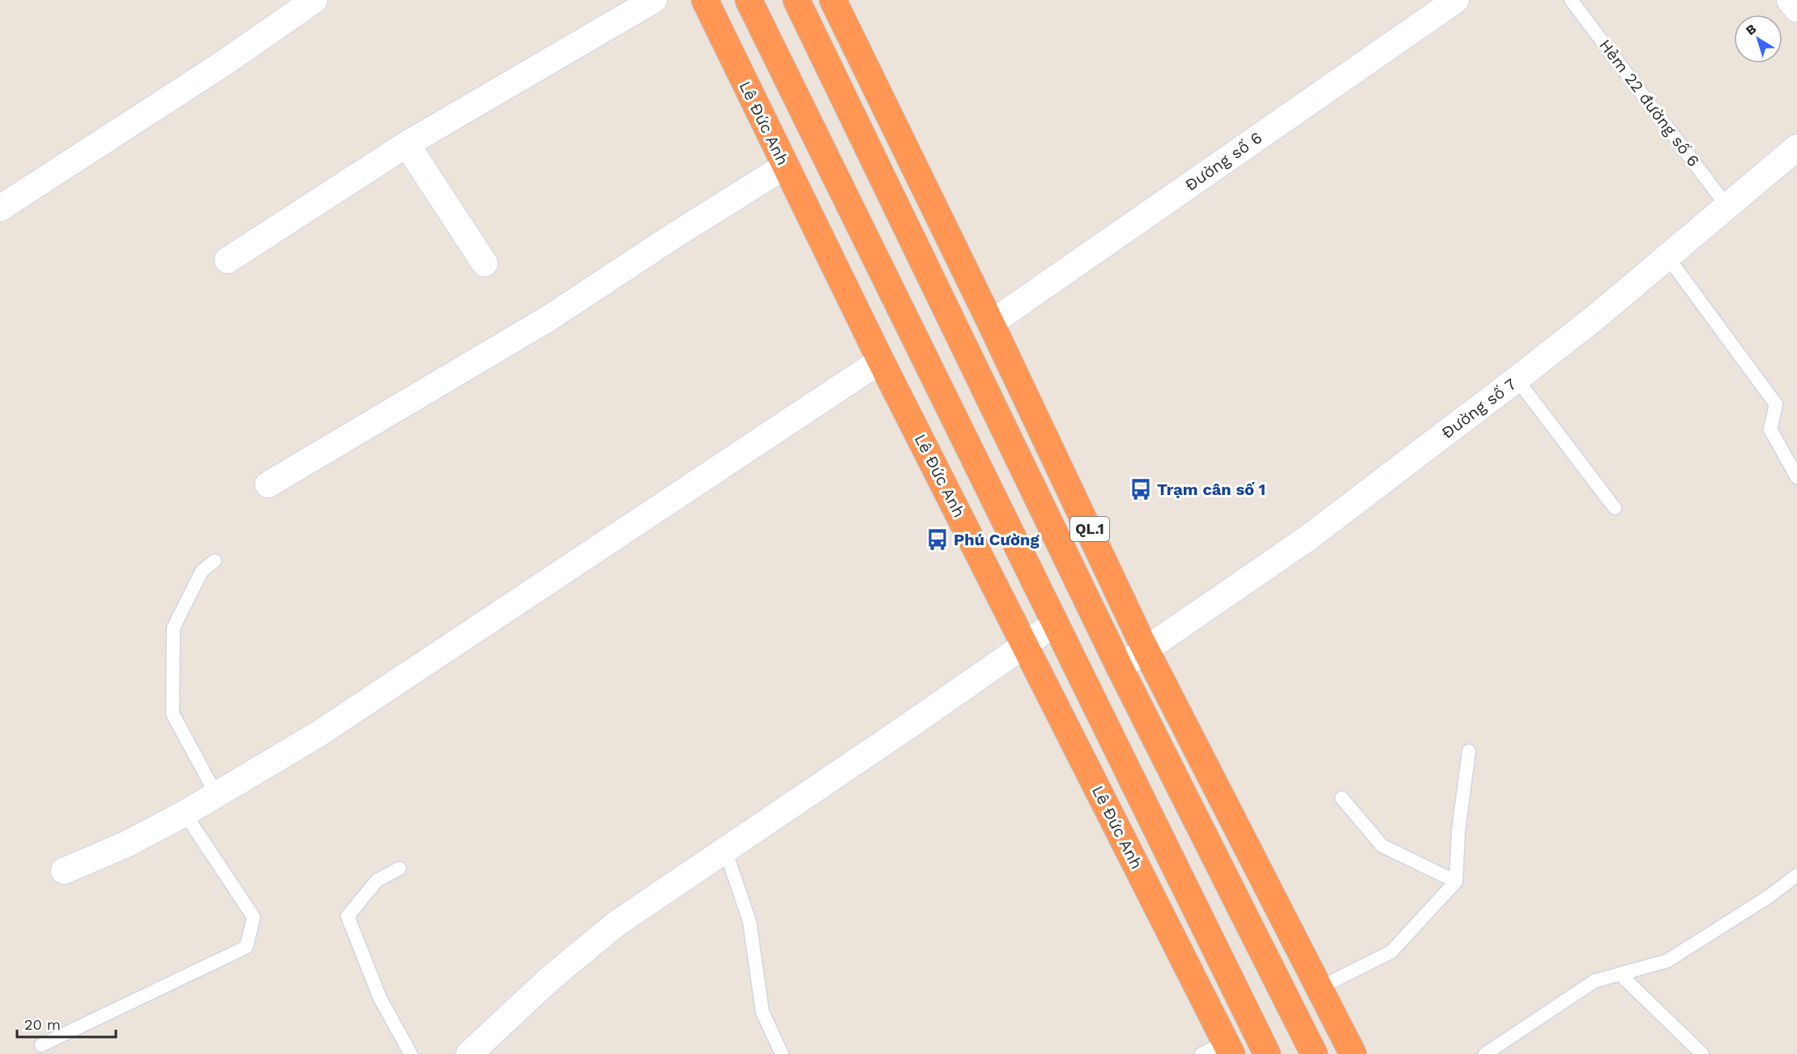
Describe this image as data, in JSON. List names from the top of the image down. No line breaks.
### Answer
{"streets":{"highway":["Lê Đức Anh","QL.1"],"street":["Đường số 6","Đường số 7"],"lane":["Hẻm 22 đường số 6"]},"crossings":[["Hẻm 22 đường số 6","Đường số 7"],["Đường số 6","QL.1"],["Đường số 7","QL.1"]],"places":{"bus stop":["Trạm cân số 1","Phú Cường"]},"scale_bar":"20 m","north":"top left"}
